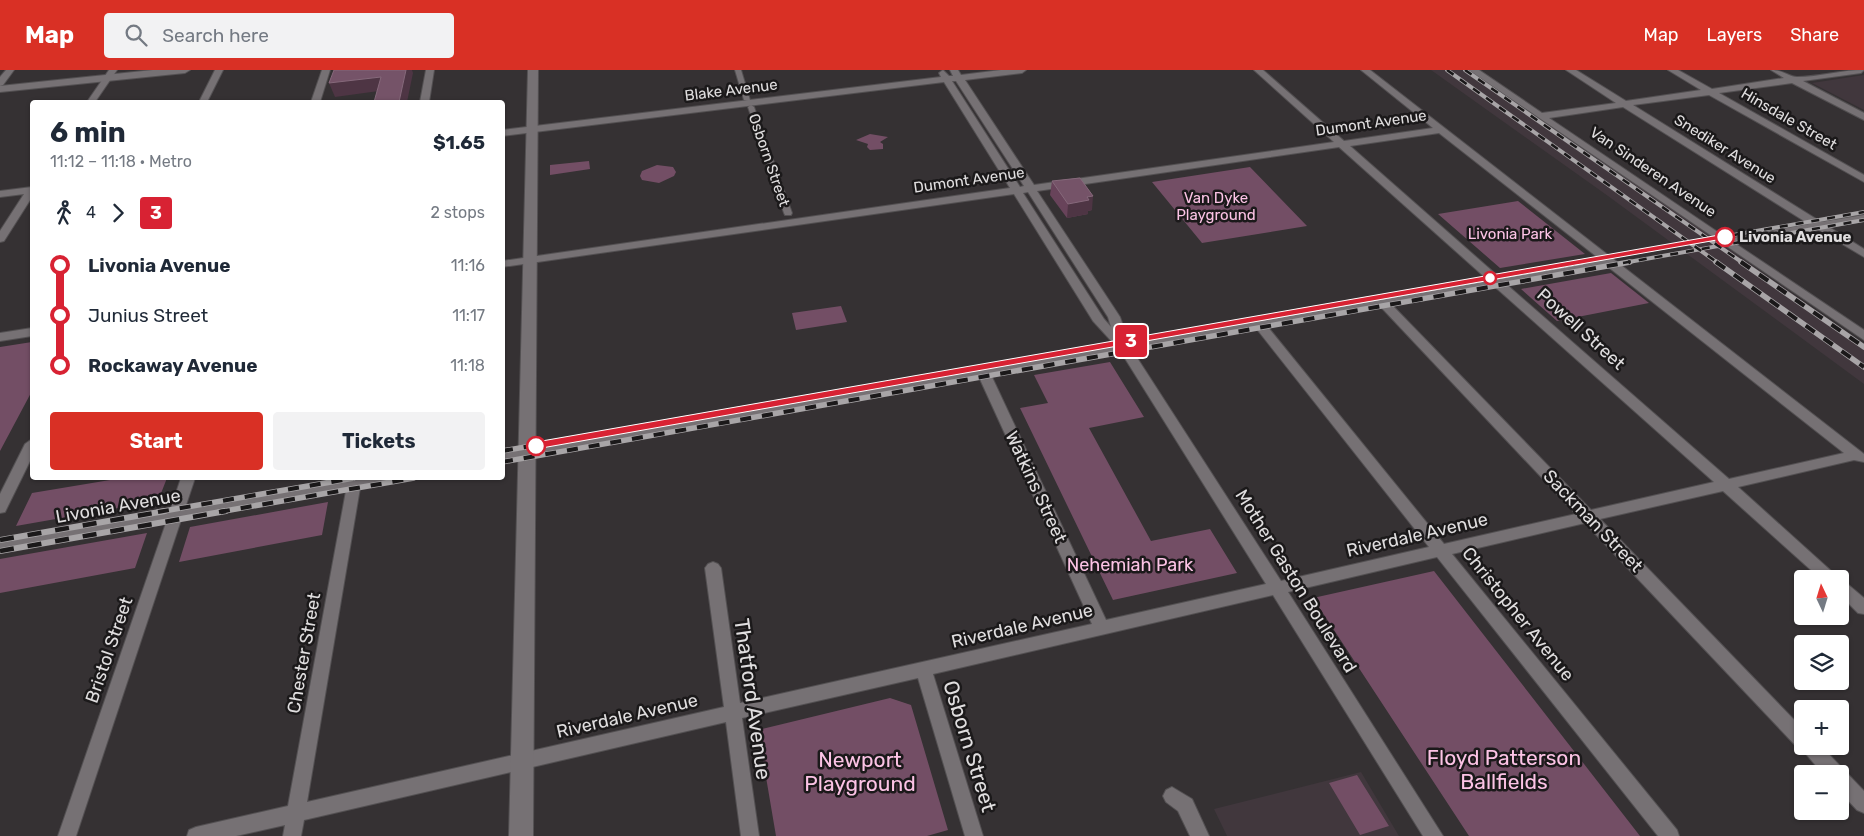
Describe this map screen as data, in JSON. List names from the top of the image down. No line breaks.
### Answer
{"streets":{"street":["Blake Avenue","Hinsdale Street","Dumont Avenue","Snediker Avenue","Osborn Street","Van Sinderen Avenue","Powell Street","Watkins Street","Livonia Avenue","Sackman Street","Riverdale Avenue","Mother Gaston Boulevard","Christopher Avenue","Bristol Street","Chester Street","Thatford Avenue"]},"crossings":[["Blake Avenue","Mother Gaston Boulevard"],["Dumont Avenue","Powell Street"],["Dumont Avenue","Mother Gaston Boulevard"],["Osborn Street","Riverdale Avenue"],["Powell Street","Riverdale Avenue"],["Watkins Street","Riverdale Avenue"],["Livonia Avenue","Bristol Street"],["Livonia Avenue","Chester Street"],["Sackman Street","Riverdale Avenue"],["Riverdale Avenue","Mother Gaston Boulevard"],["Riverdale Avenue","Christopher Avenue"],["Riverdale Avenue","Chester Street"],["Riverdale Avenue","Thatford Avenue"]],"parks":["Van Dyke Playground","Livonia Park","Nehemiah Park","Floyd Patterson Ballfields","Newport Playground"],"places":["Livonia Avenue"],"lines":["metro line 3"],"north":"top","page":{"header":"Map","search":"Search here","nav":["Map","Layers","Share"],"on_map":"3","heading":["6 min","11:12 – 11:18 · Metro","$1.65"],"legs":["4","3","2 stops"],"list":[{"name":"Livonia Avenue","value":"11:16"},{"name":"Junius Street","value":"11:17"},{"name":"Rockaway Avenue","value":"11:18"}],"buttons":["Start","Tickets"],"map_buttons":["+","−"]}}
